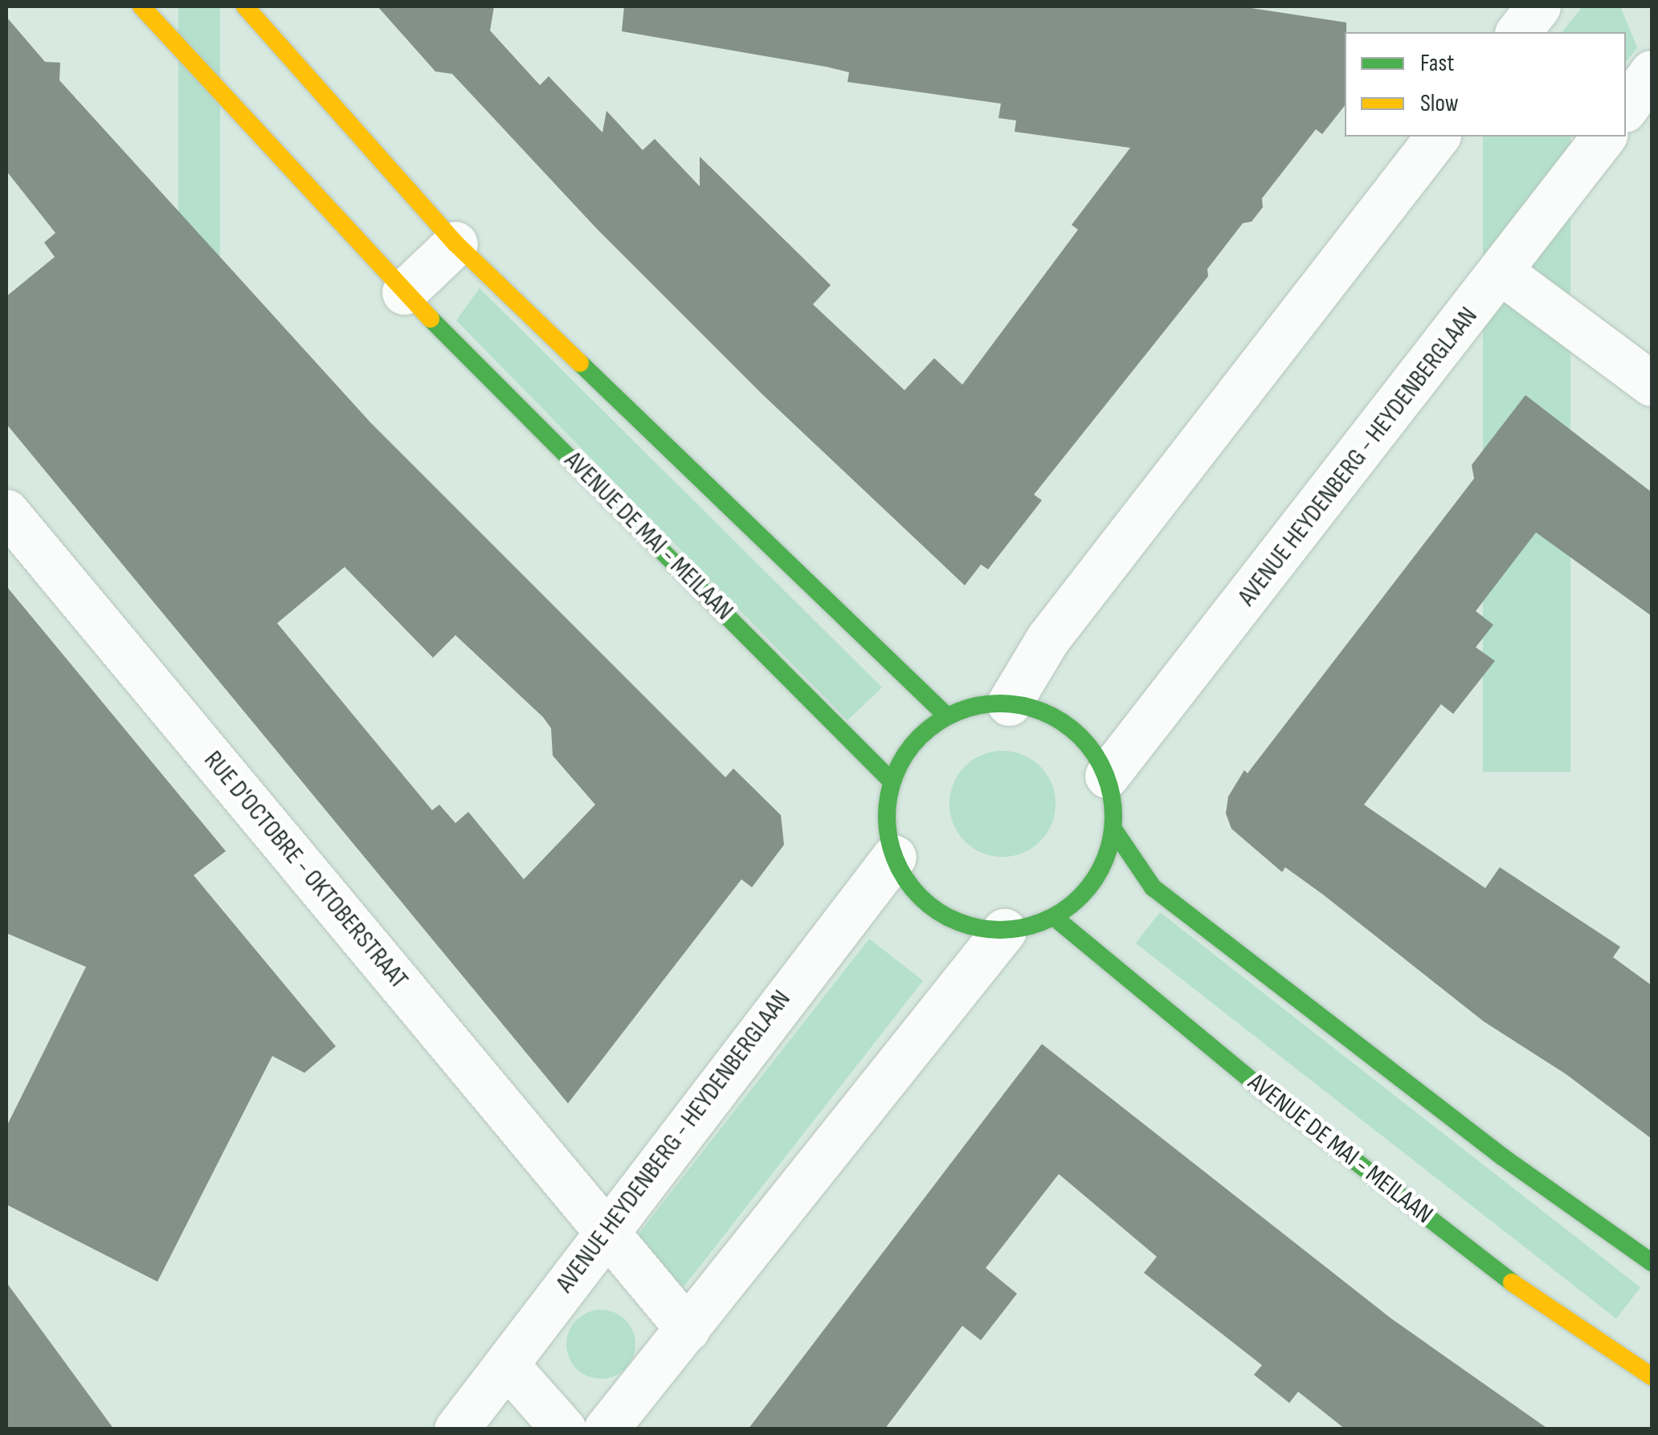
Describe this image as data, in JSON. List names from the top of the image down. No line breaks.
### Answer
{"streets":{"street":["AVENUE HEYDENBERG - HEYDENBERGLAAN","AVENUE DE MAI - MEILAAN","RUE D'OCTOBRE - OKTOBERSTRAAT"]},"crossings":[["AVENUE HEYDENBERG - HEYDENBERGLAAN","AVENUE DE MAI - MEILAAN"],["AVENUE HEYDENBERG - HEYDENBERGLAAN","RUE D'OCTOBRE - OKTOBERSTRAAT"]],"legend":["Fast","Slow"]}
